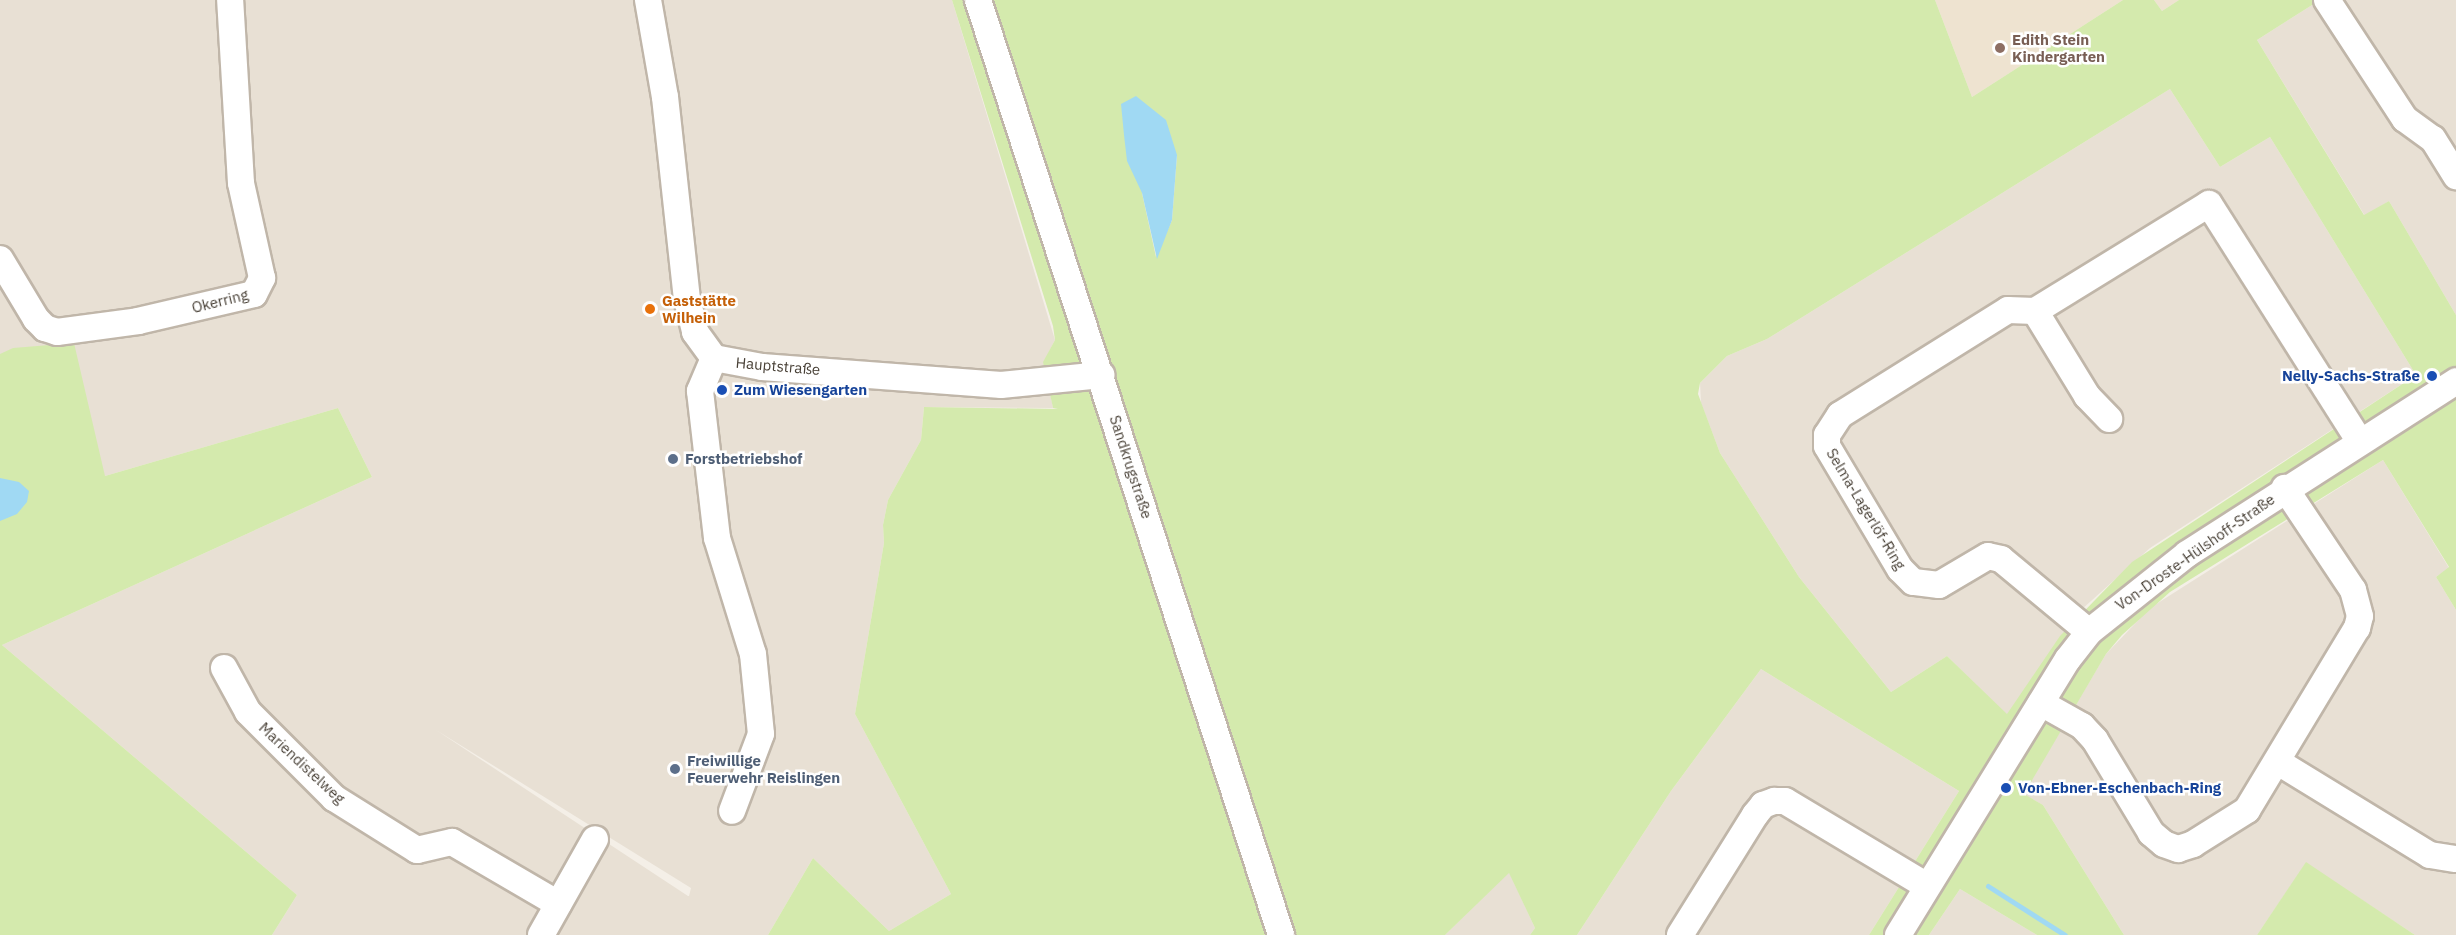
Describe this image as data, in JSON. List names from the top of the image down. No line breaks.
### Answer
{"streets":{"street":["Okerring","Hauptstraße","Sandkrugstraße","Selma-Lagerlöf-Ring","Von-Droste-Hülshoff-Straße","Mariendistelweg"]},"crossings":[["Hauptstraße","Sandkrugstraße"],["Selma-Lagerlöf-Ring","Von-Droste-Hülshoff-Straße"]],"places":["Edith Stein Kindergarten","Gaststätte Wilhein","Nelly-Sachs-Straße","Zum Wiesengarten","Forstbetriebshof","Freiwillige Feuerwehr Reislingen","Von-Ebner-Eschenbach-Ring"]}
